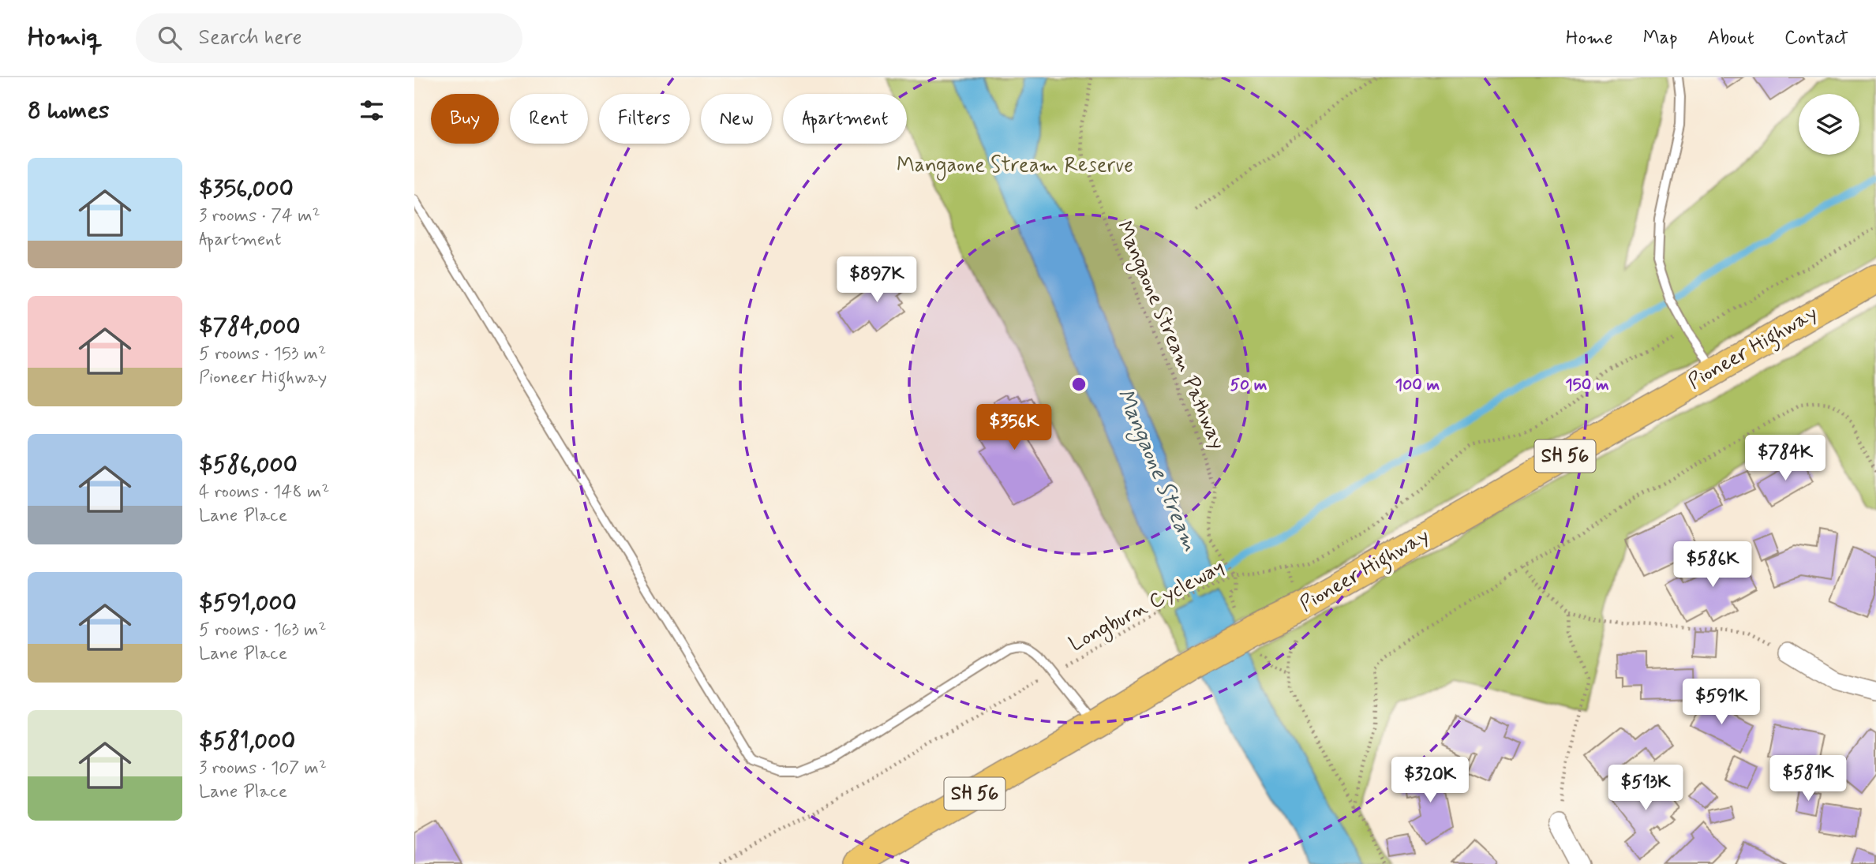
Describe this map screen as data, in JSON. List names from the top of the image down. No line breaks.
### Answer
{"streets":{"main road":["Pioneer Highway","SH 56"],"path":["Mangaone Stream Pathway","Longburn Cycleway"]},"crossings":[["Mangaone Stream Pathway","Longburn Cycleway"]],"water":["Mangaone Stream"],"parks":["Mangaone Stream Reserve"],"page":{"header":"Homiq","search":"Search here","nav":["Home","Map","About","Contact"],"heading":"8 homes","chip":["Buy","Rent","Filters","New","Apartment"],"list":[{"name":"$356,000","note":"3 rooms · 74 m² · Apartment"},{"name":"$784,000","note":"5 rooms · 153 m² · Pioneer Highway"},{"name":"$586,000","note":"4 rooms · 148 m² · Lane Place"},{"name":"$591,000","note":"5 rooms · 163 m² · Lane Place"},{"name":"$581,000","note":"3 rooms · 107 m² · Lane Place"}],"price":["$897K","$356K","$784K","$586K","$591K","$581K","$320K","$513K"]},"rings":["50 m","100 m","150 m"]}
